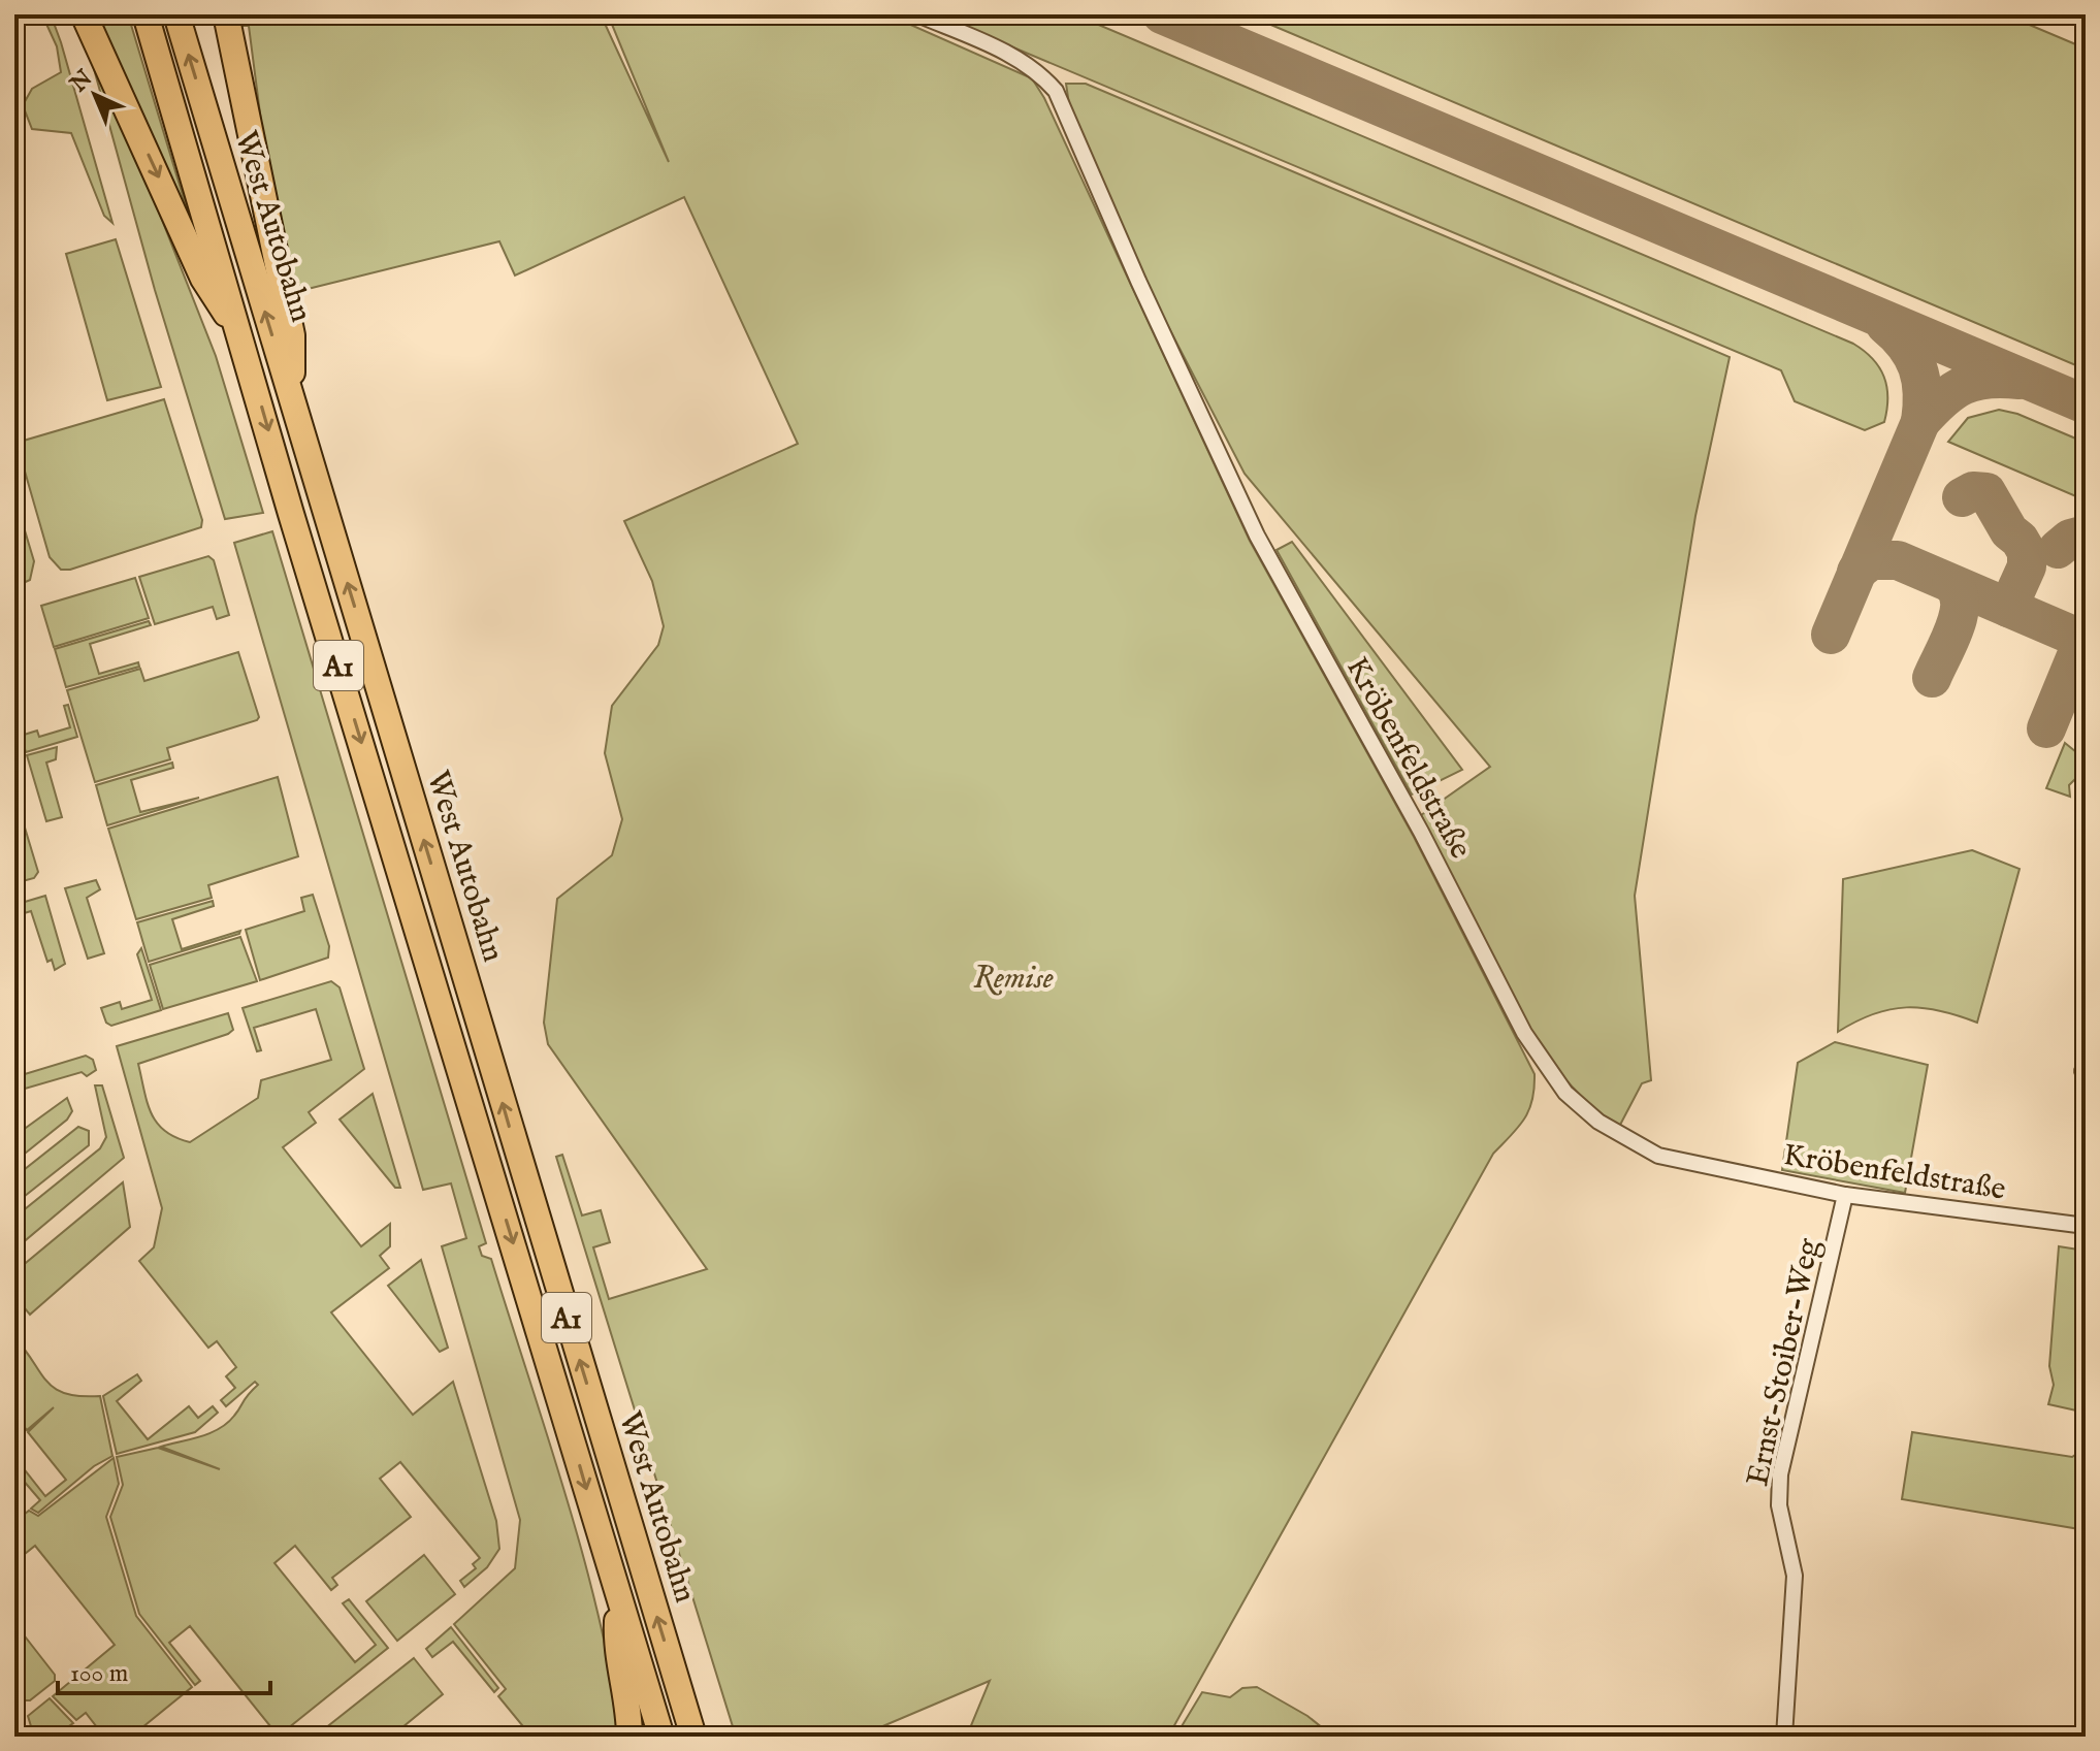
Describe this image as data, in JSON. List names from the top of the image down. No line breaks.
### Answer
{"streets":{"highway":["West Autobahn","A1"],"street":["Kröbenfeldstraße","Ernst-Stoiber-Weg"]},"crossings":[["Kröbenfeldstraße","Ernst-Stoiber-Weg"]],"parks":["Remise"],"scale_bar":"100 m","north":"top left"}
